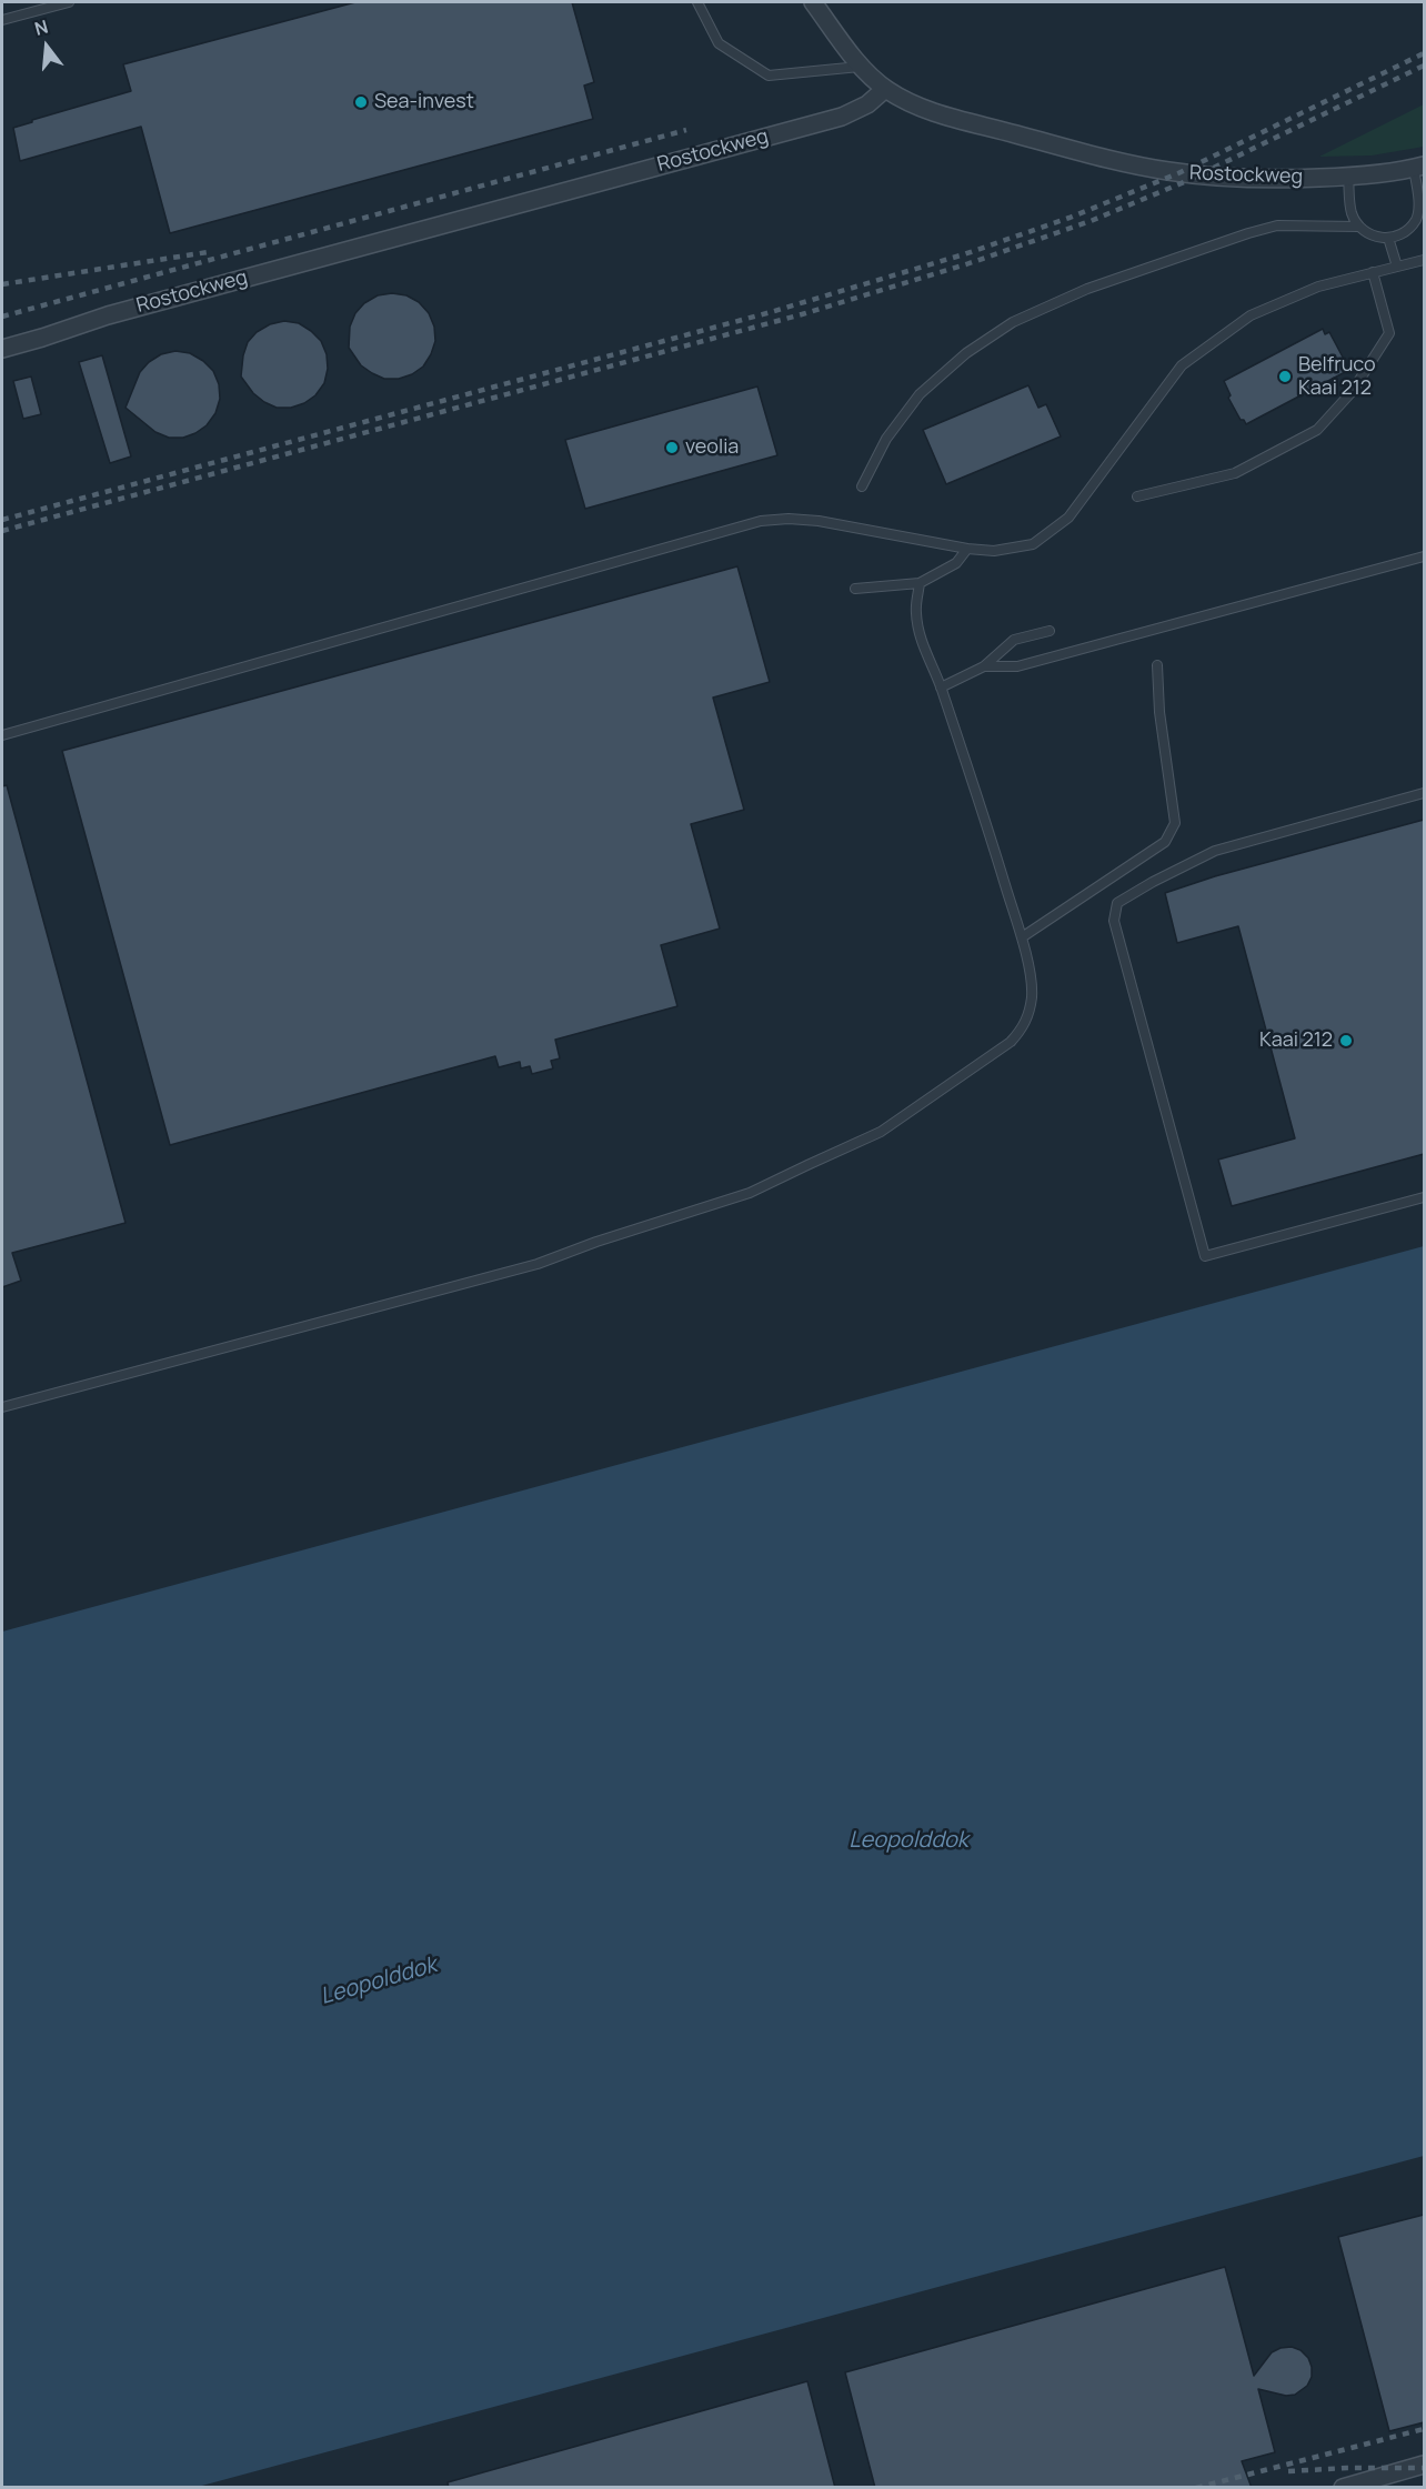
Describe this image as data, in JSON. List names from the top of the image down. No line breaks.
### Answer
{"streets":{"street":["Rostockweg"]},"water":["Leopolddok"],"places":["Sea-invest","Belfruco Kaai 212","veolia","Kaai 212"],"north":"top"}
